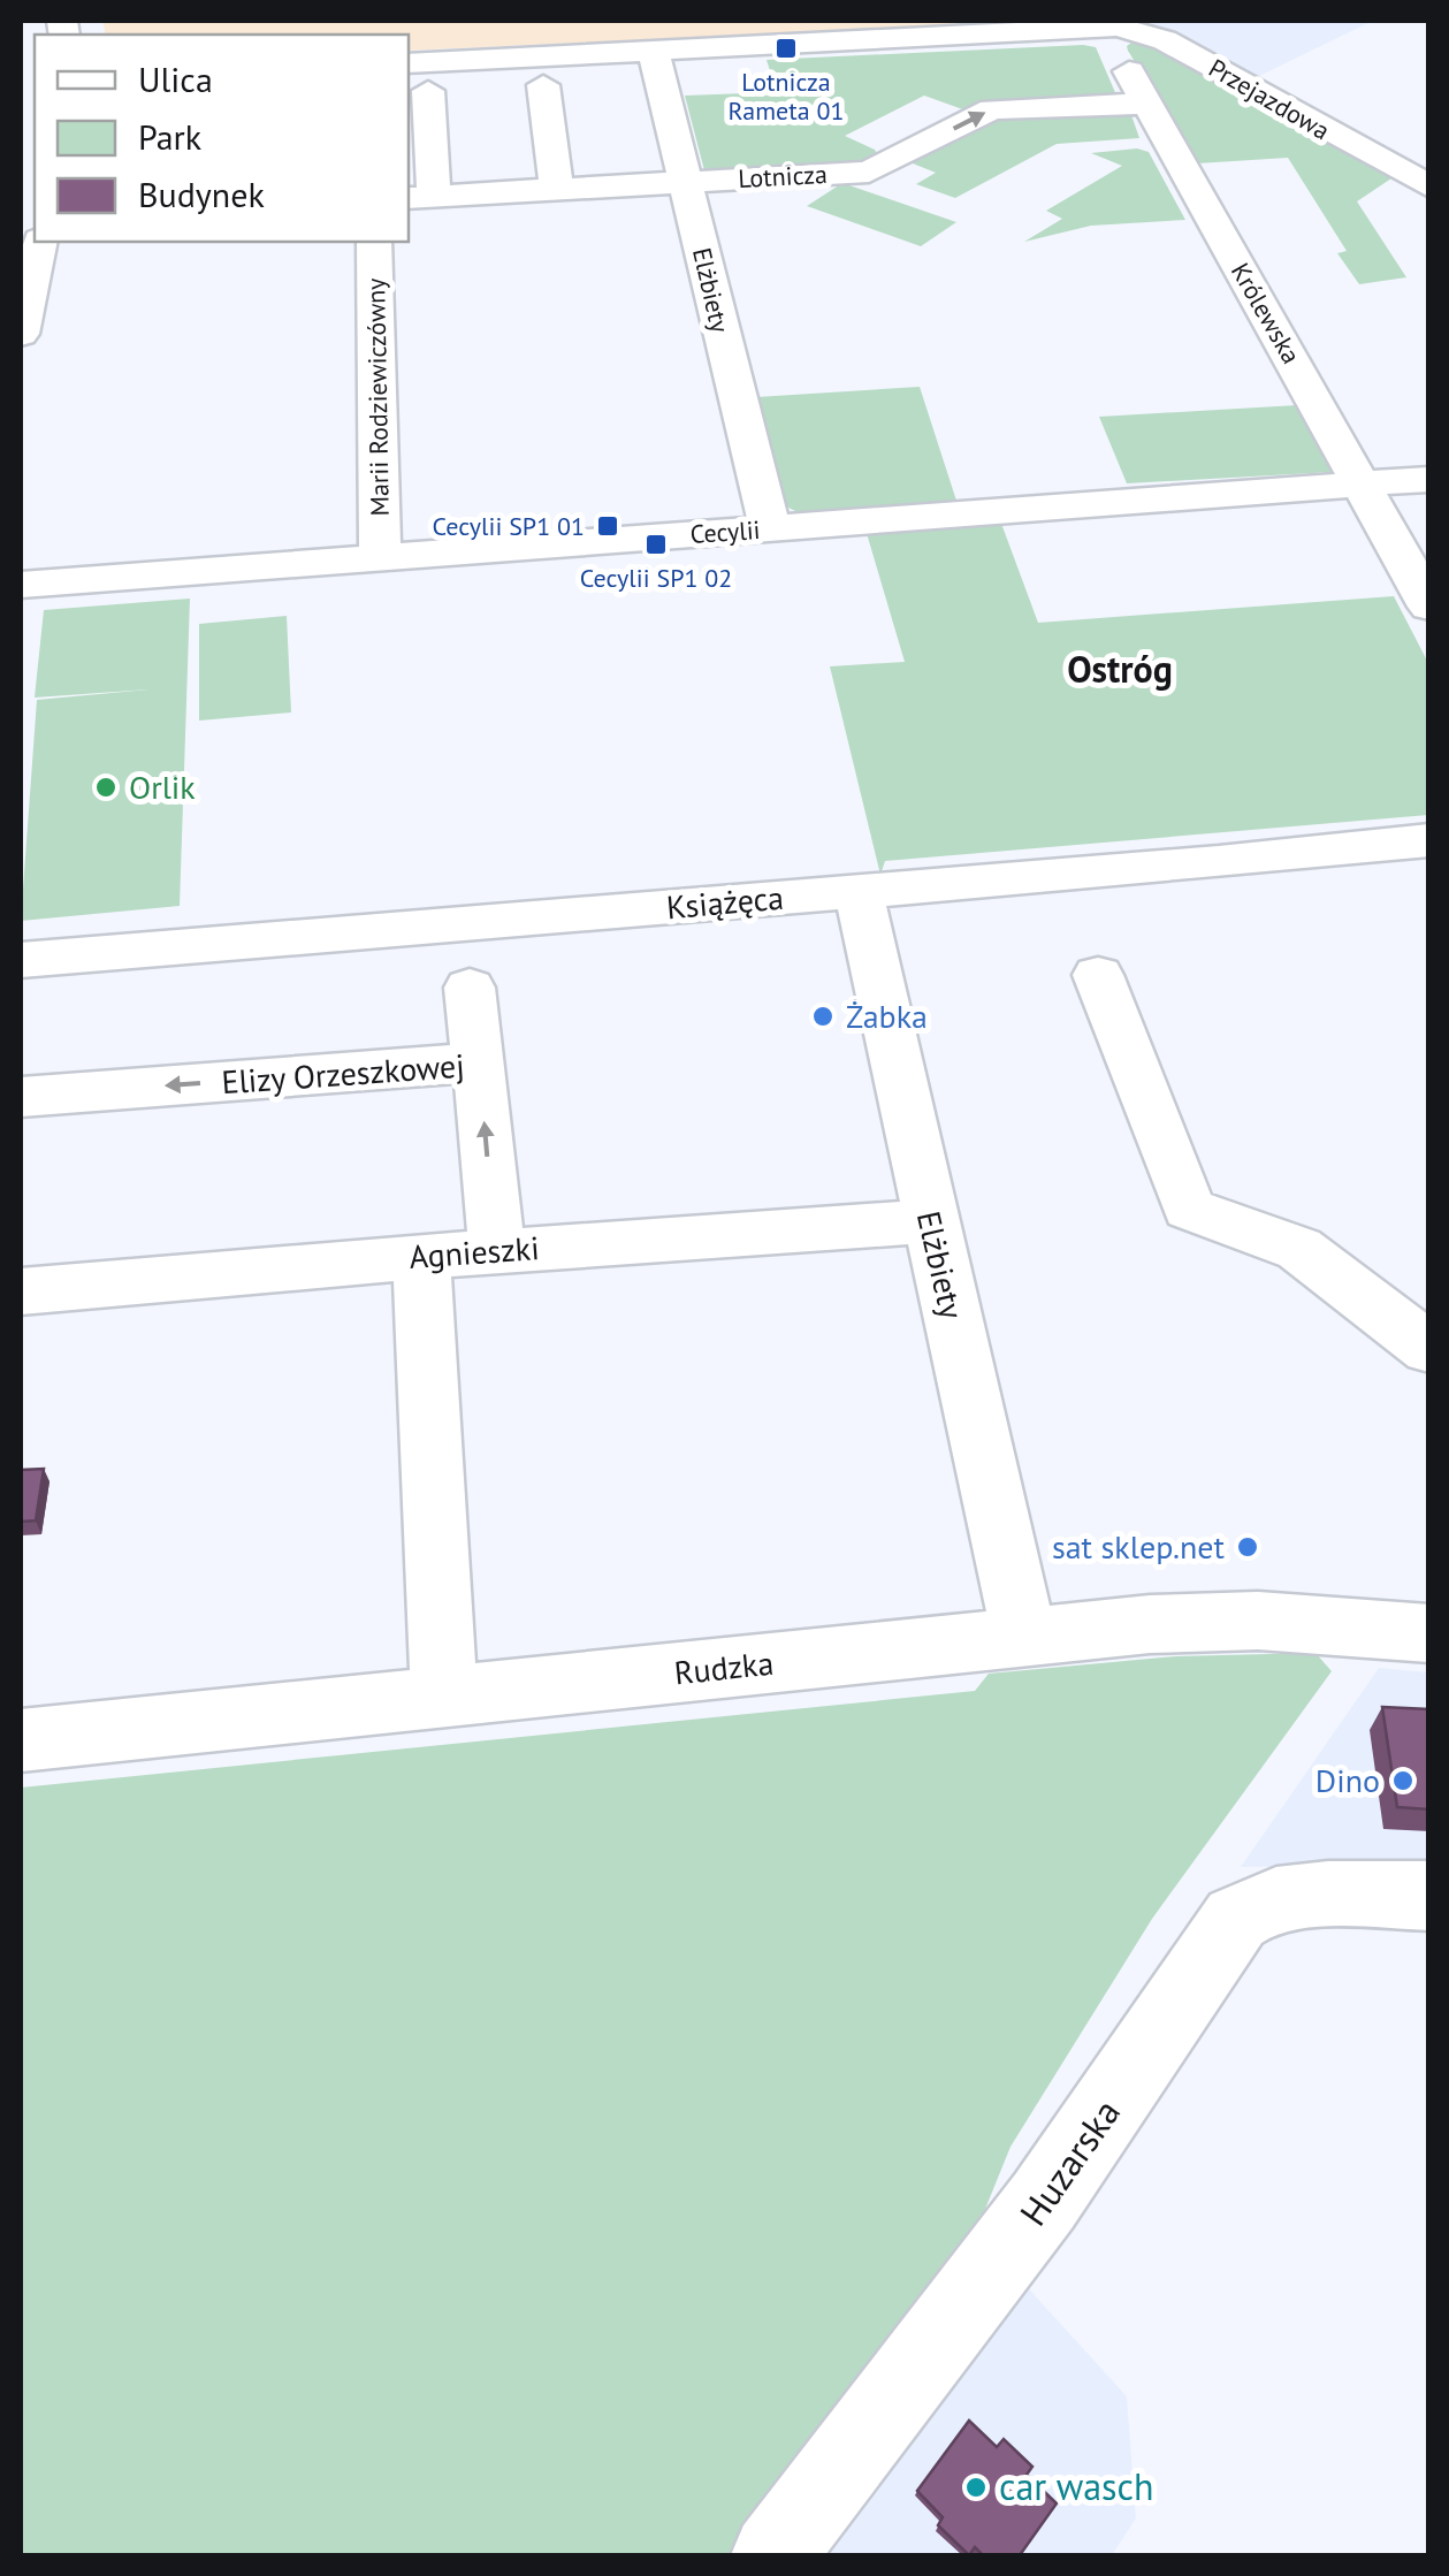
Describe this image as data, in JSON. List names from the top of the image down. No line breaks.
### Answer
{"streets":{"street":["Przejazdowa","Lotnicza","Elżbiety","Królewska","Marii Rodziewiczówny","Cecylii","Książęca","Elizy Orzeszkowej","Agnieszki","Rudzka","Huzarska"]},"crossings":[["Przejazdowa","Królewska"],["Lotnicza","Elżbiety"],["Lotnicza","Królewska"],["Elżbiety","Cecylii"],["Elżbiety","Książęca"],["Elżbiety","Agnieszki"],["Elżbiety","Rudzka"],["Królewska","Cecylii"],["Marii Rodziewiczówny","Cecylii"],["Elizy Orzeszkowej","Agnieszki"]],"districts":["Ostróg"],"places":{"transit":["Lotnicza Rameta 01","Cecylii SP1 01","Cecylii SP1 02"],"other":["Orlik","Żabka","sat sklep.net","Dino","car wasch"]},"legend":["Ulica","Park","Budynek"]}
